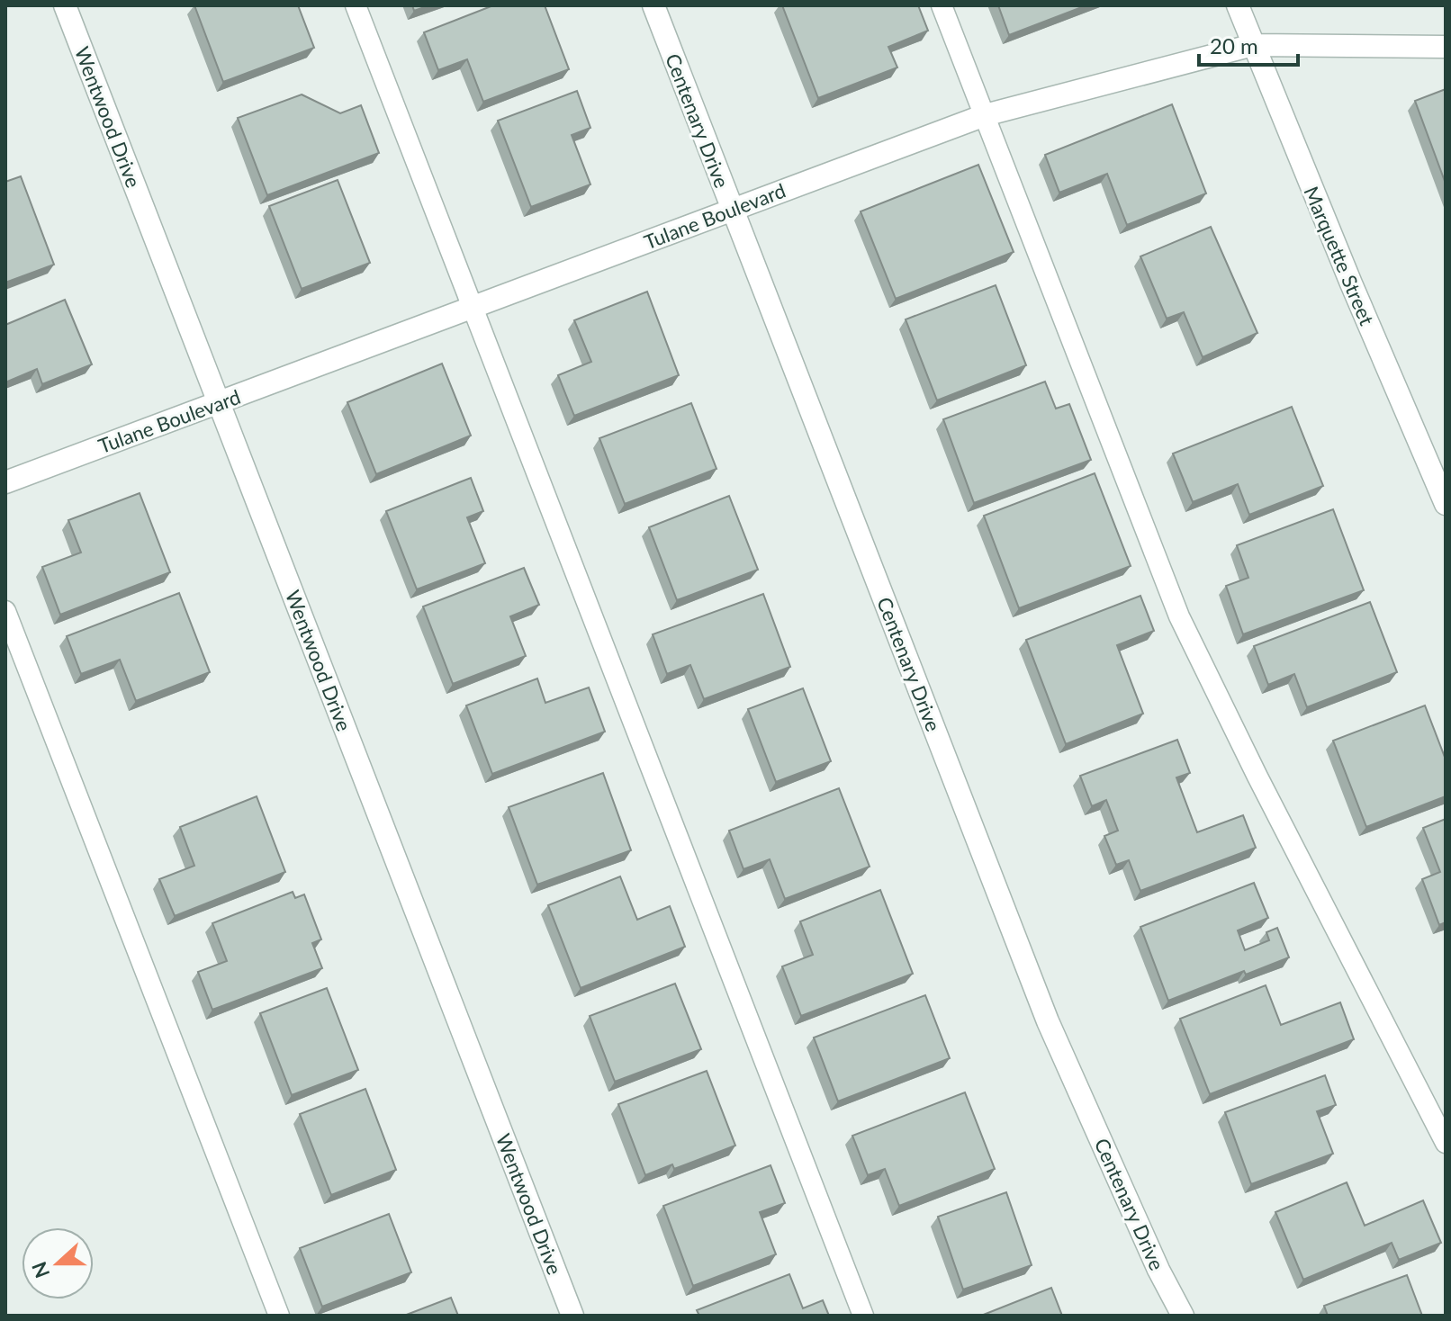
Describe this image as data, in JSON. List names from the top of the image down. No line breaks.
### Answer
{"streets":{"street":["Wentwood Drive","Centenary Drive","Tulane Boulevard","Marquette Street"]},"crossings":[["Wentwood Drive","Tulane Boulevard"],["Centenary Drive","Tulane Boulevard"],["Tulane Boulevard","Marquette Street"]],"scale_bar":"20 m","north":"left"}
